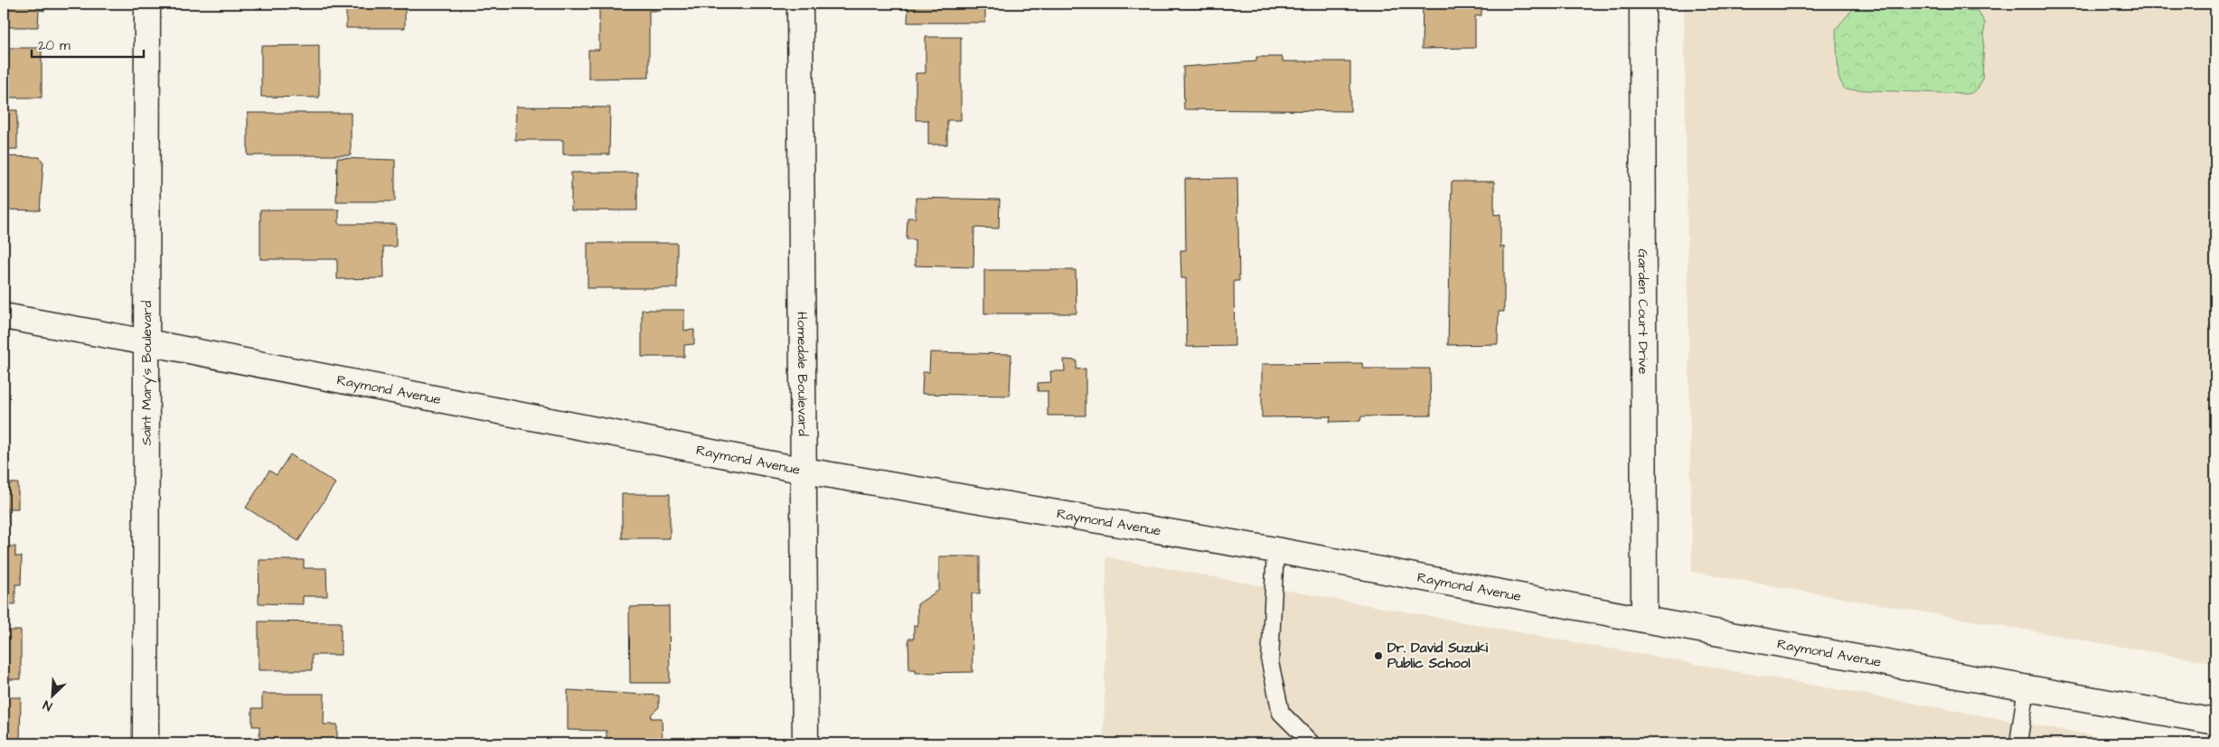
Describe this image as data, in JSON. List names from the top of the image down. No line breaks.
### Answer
{"streets":{"street":["Garden Court Drive","Homedale Boulevard","Saint Mary's Boulevard","Raymond Avenue"]},"crossings":[["Garden Court Drive","Raymond Avenue"],["Homedale Boulevard","Raymond Avenue"],["Saint Mary's Boulevard","Raymond Avenue"]],"places":["Dr. David Suzuki Public School"],"scale_bar":"20 m","north":"bottom left"}
